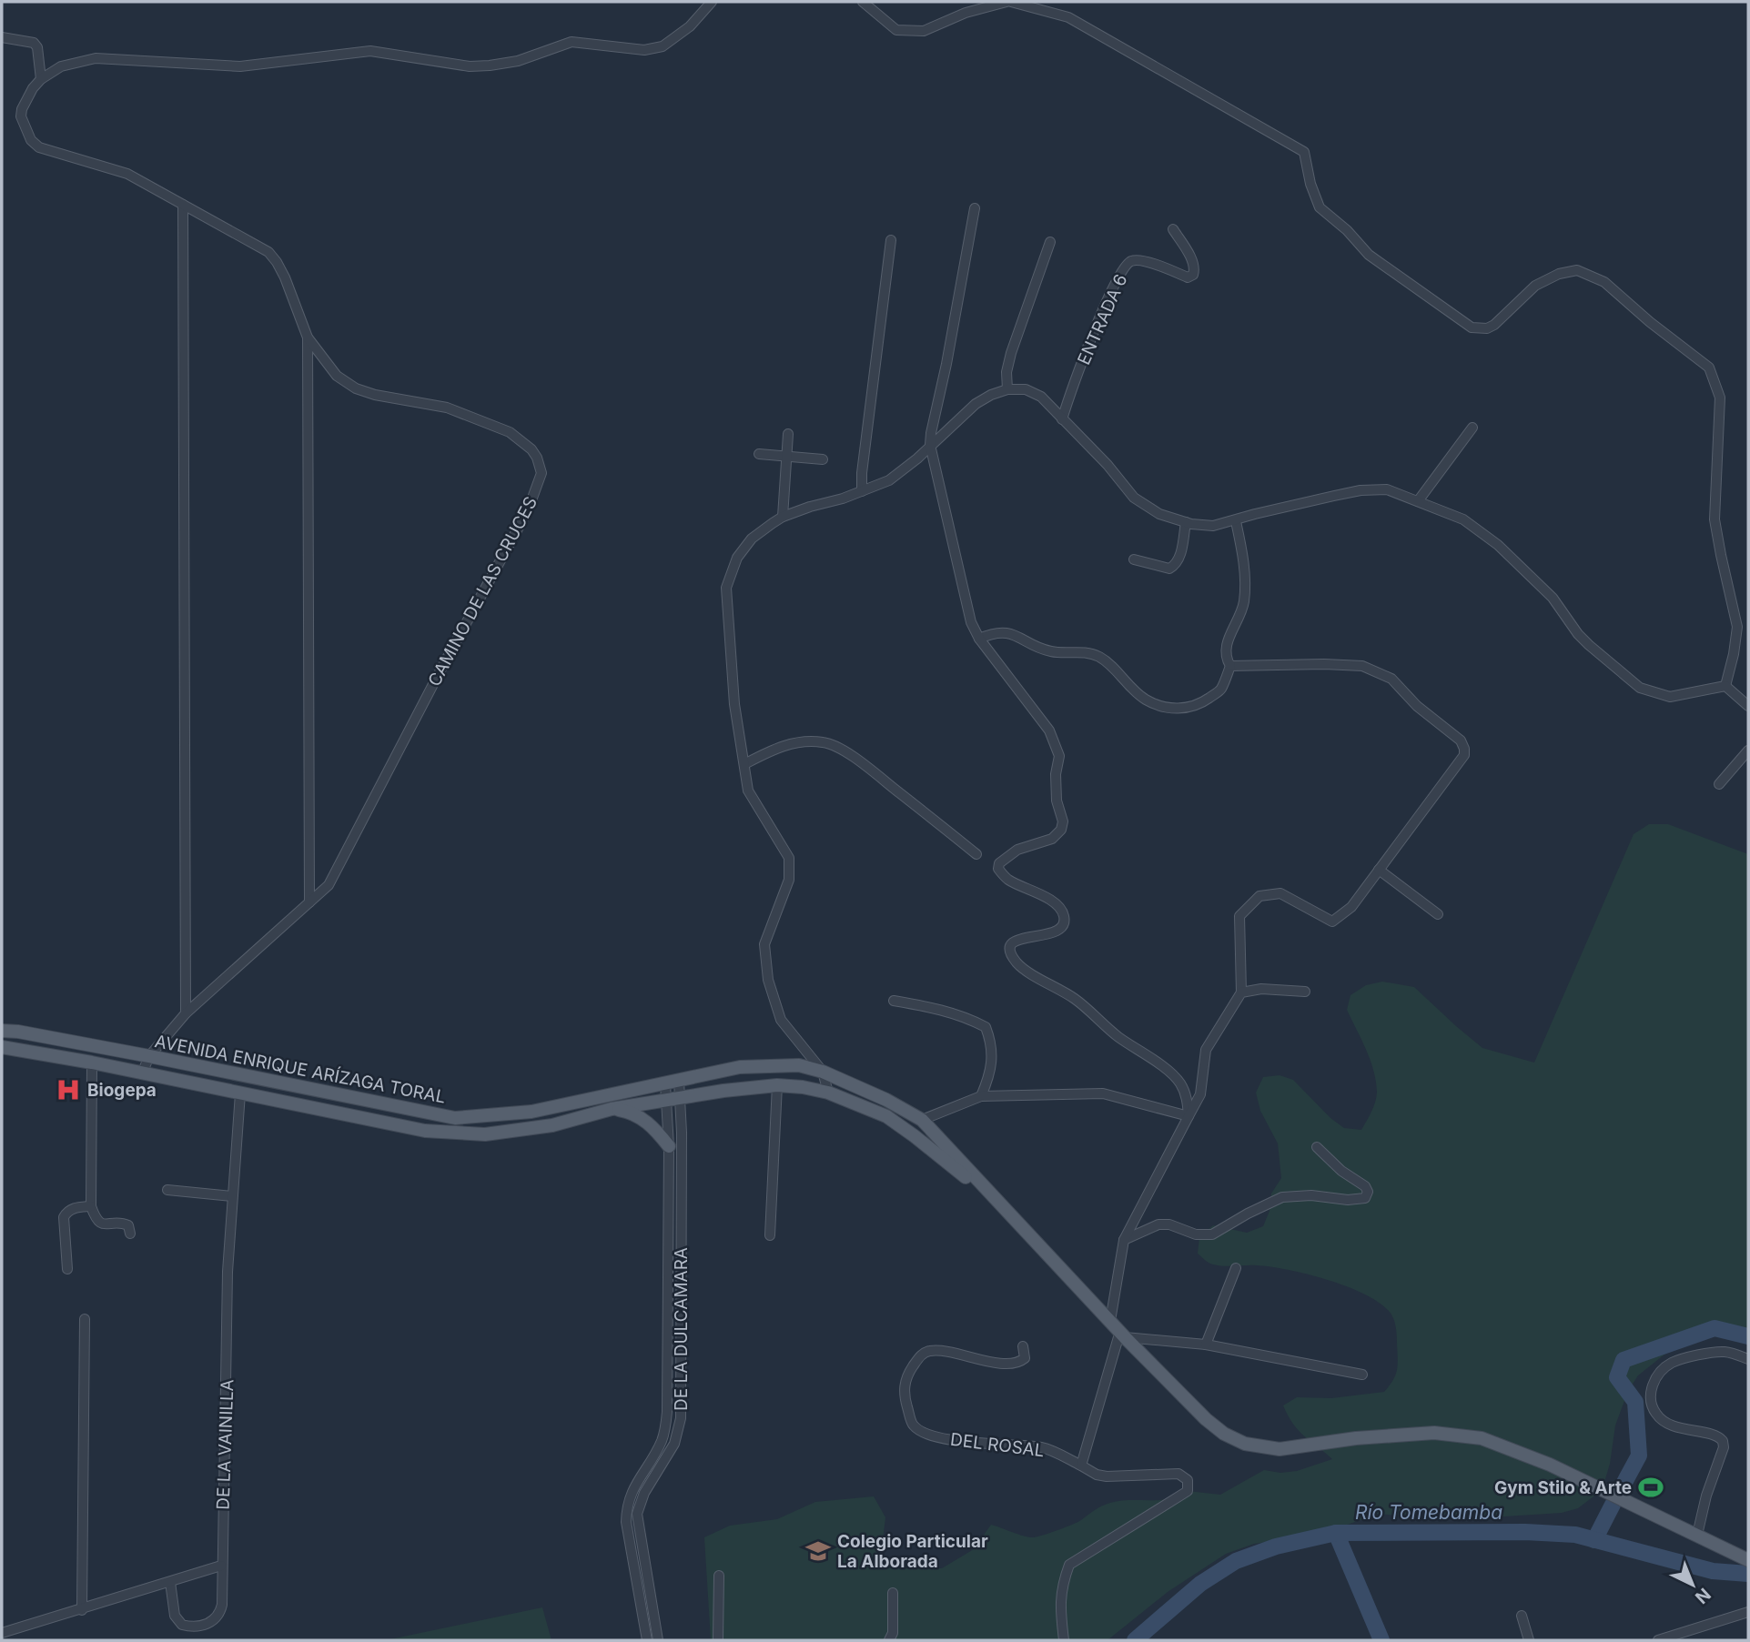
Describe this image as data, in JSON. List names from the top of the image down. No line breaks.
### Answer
{"streets":{"main road":["AVENIDA ENRIQUE ARÍZAGA TORAL"],"street":["ENTRADA 6","CAMINO DE LAS CRUCES","DE LA DULCAMARA","DE LA VAINILLA","DEL ROSAL"]},"crossings":[["CAMINO DE LAS CRUCES","AVENIDA ENRIQUE ARÍZAGA TORAL"],["AVENIDA ENRIQUE ARÍZAGA TORAL","DE LA DULCAMARA"],["AVENIDA ENRIQUE ARÍZAGA TORAL","DE LA VAINILLA"]],"water":["Río Tomebamba"],"places":{"hospital":["Biogepa"],"sports":["Gym Stilo & Arte"],"school or university":["Colegio Particular La Alborada"]},"north":"bottom right"}
